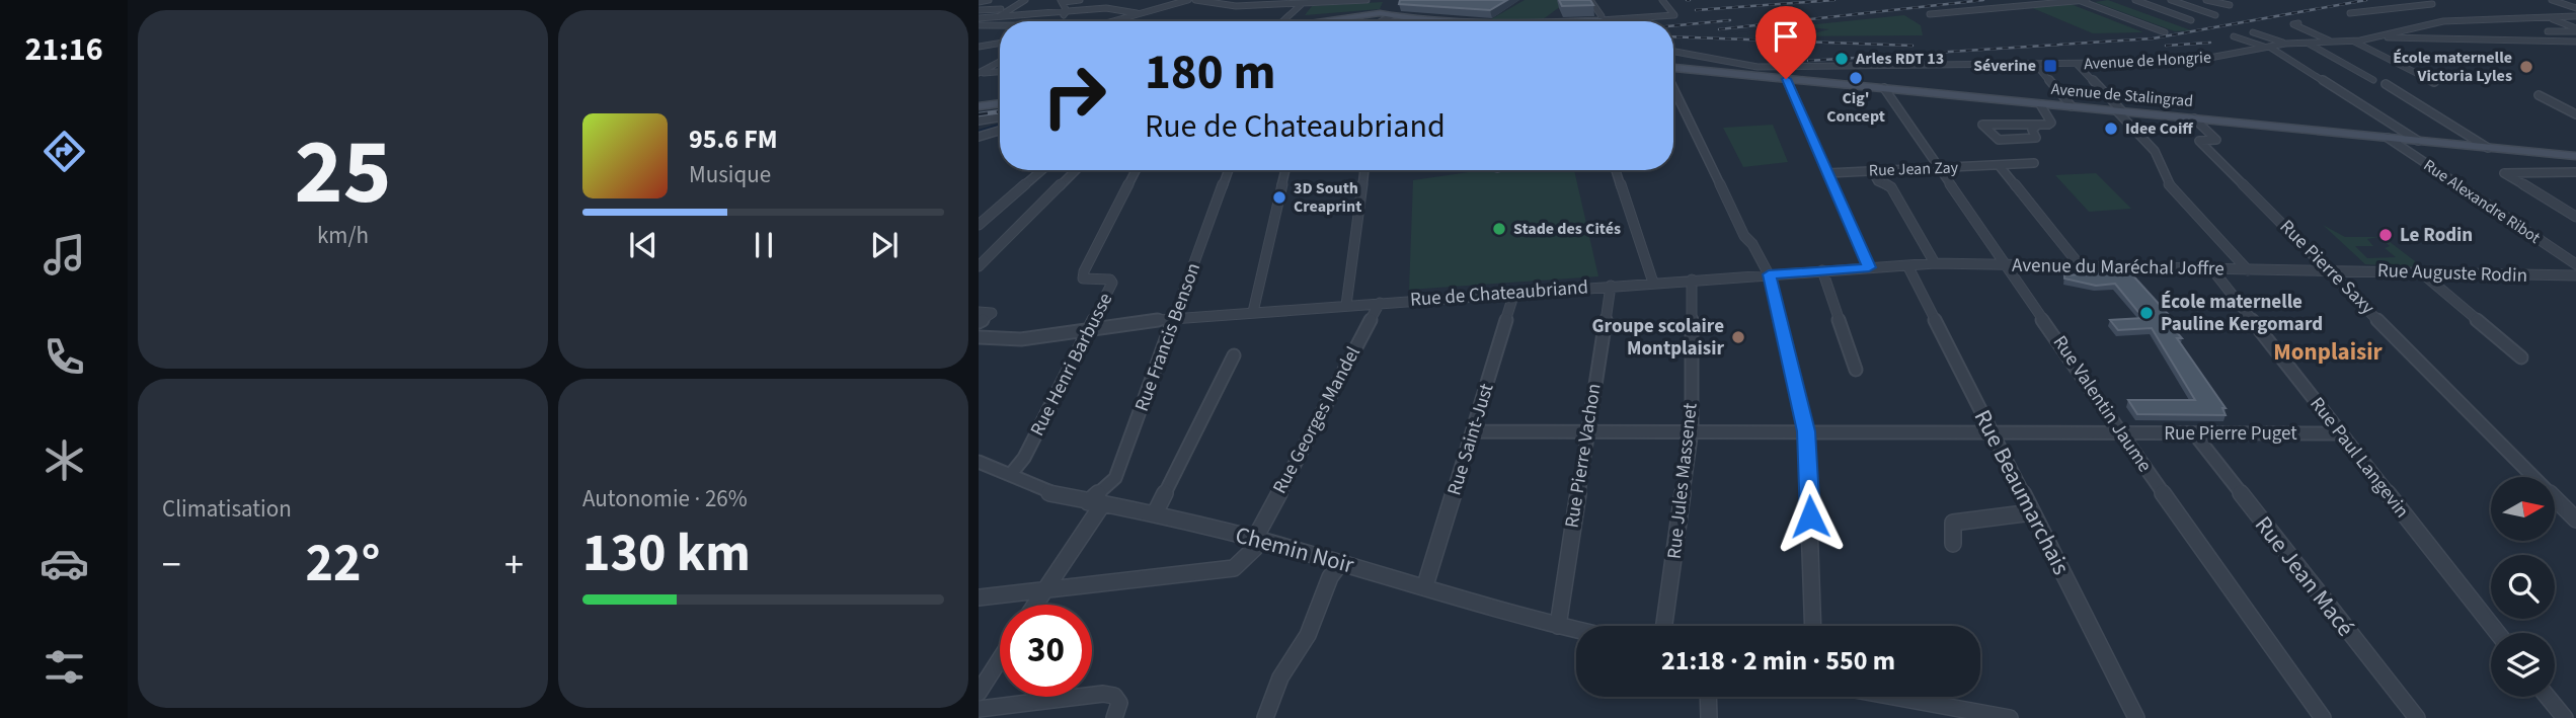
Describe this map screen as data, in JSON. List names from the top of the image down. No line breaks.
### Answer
{"streets":{"main road":["Avenue de Stalingrad"],"street":["Avenue de Hongrie","Rue Jean Zay","Rue Alexandre Ribot","Avenue du Maréchal Joffre","Rue Pierre Saxy","Rue Auguste Rodin","Rue de Chateaubriand","Rue Francis Benson","Rue Henri Barbusse","Rue Valentin Jaume","Rue Georges Mandel","Rue Pierre Puget","Rue Saint-Just","Rue Pierre Vachon","Rue Paul Langevin","Rue Jules Massenet","Rue Beaumarchais","Chemin Noir","Rue Jean Macé"]},"crossings":[["Avenue de Hongrie","Avenue de Stalingrad"],["Avenue de Stalingrad","Rue Alexandre Ribot"],["Avenue de Stalingrad","Rue Pierre Saxy"],["Avenue de Stalingrad","Rue Valentin Jaume"],["Rue Jean Zay","Rue Valentin Jaume"],["Avenue du Maréchal Joffre","Rue Pierre Saxy"],["Avenue du Maréchal Joffre","Rue Auguste Rodin"],["Avenue du Maréchal Joffre","Rue de Chateaubriand"],["Avenue du Maréchal Joffre","Rue Valentin Jaume"],["Avenue du Maréchal Joffre","Rue Paul Langevin"],["Avenue du Maréchal Joffre","Rue Beaumarchais"],["Rue Pierre Saxy","Rue Auguste Rodin"],["Rue de Chateaubriand","Rue Francis Benson"],["Rue de Chateaubriand","Rue Henri Barbusse"],["Rue de Chateaubriand","Rue Georges Mandel"],["Rue de Chateaubriand","Rue Saint-Just"],["Rue de Chateaubriand","Rue Pierre Vachon"],["Rue de Chateaubriand","Rue Jules Massenet"],["Rue Francis Benson","Chemin Noir"],["Rue Henri Barbusse","Chemin Noir"],["Rue Valentin Jaume","Rue Pierre Puget"],["Rue Georges Mandel","Chemin Noir"],["Rue Pierre Puget","Rue Saint-Just"],["Rue Pierre Puget","Rue Pierre Vachon"],["Rue Pierre Puget","Rue Paul Langevin"],["Rue Pierre Puget","Rue Jules Massenet"],["Rue Pierre Puget","Rue Beaumarchais"],["Rue Pierre Puget","Rue Jean Macé"],["Rue Saint-Just","Chemin Noir"],["Rue Pierre Vachon","Chemin Noir"]],"districts":["Monplaisir"],"places":{"other":["Arles RDT 13","École maternelle Victoria Lyles","Cig' Concept","Idee Coiff","3D South Creaprint","Stade des Cités","Le Rodin","École maternelle Pauline Kergomard","Groupe scolaire Montplaisir"],"transit":["Séverine"]},"north":"right","page":{"tabs":"21:16","tile":[["25","km/h"],"Climatisation",["Autonomie · 26%","130 km"]],"turn":["180 m","Rue de Chateaubriand"],"song":["95.6 FM","Musique"],"heat":["−","22°","+"],"limit":"30","trip":"21:18 · 2 min · 550 m"}}
